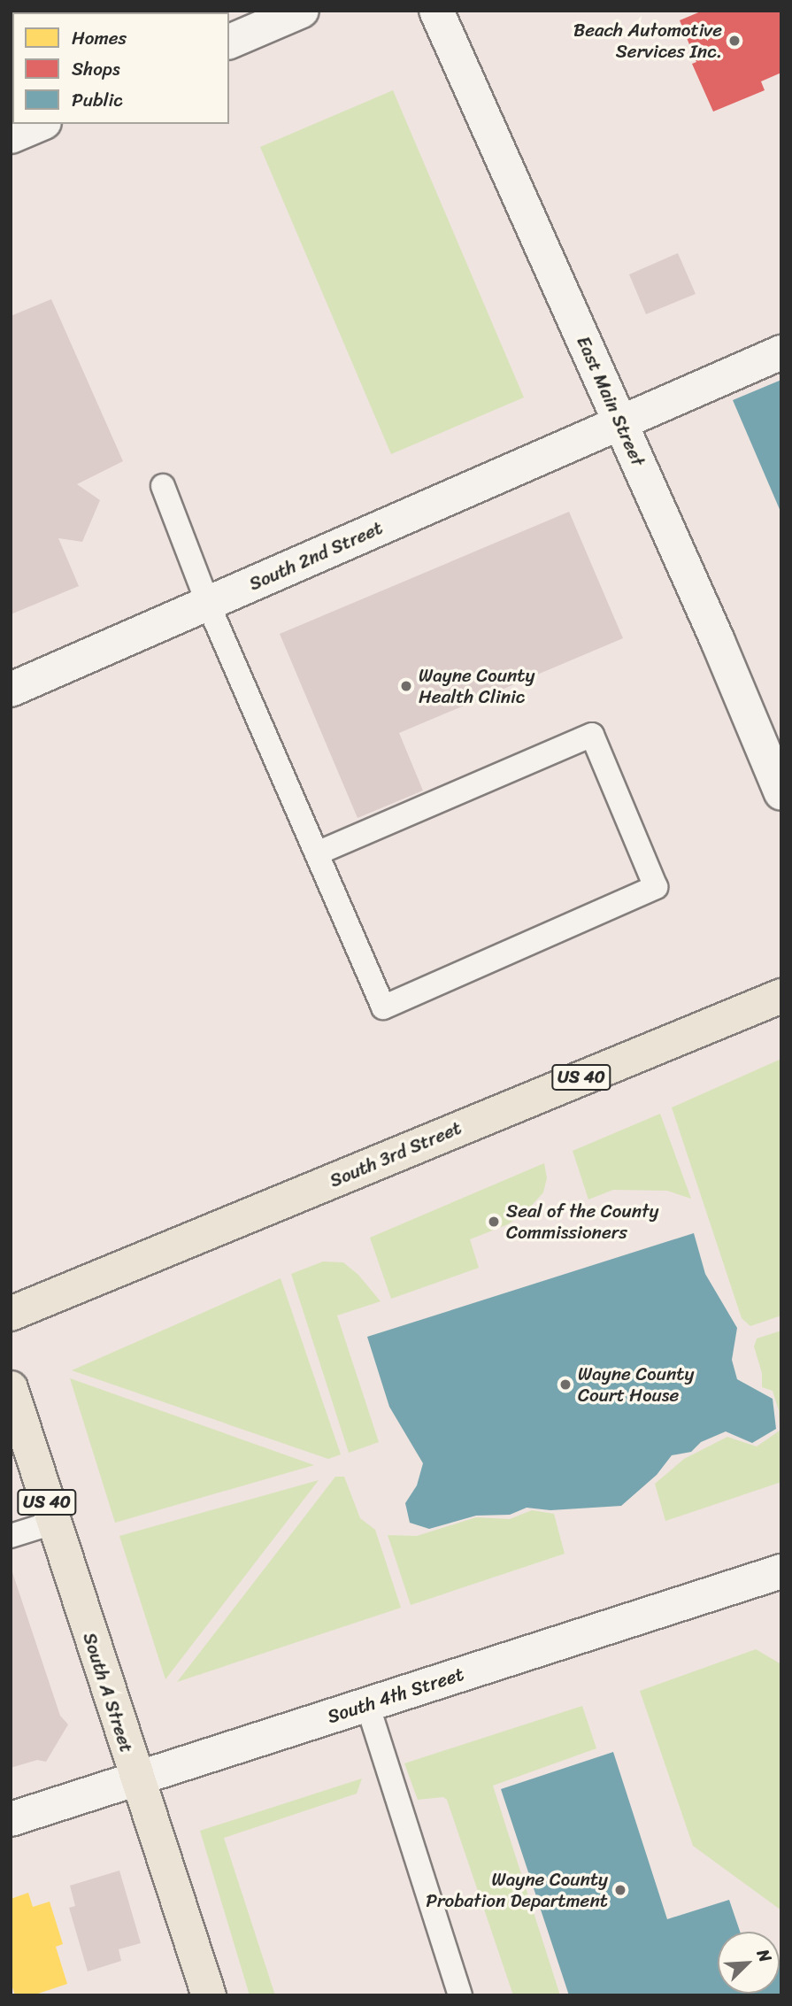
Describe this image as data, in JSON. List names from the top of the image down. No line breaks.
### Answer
{"streets":{"main road":["US 40","South 3rd Street","South A Street"],"street":["East Main Street","South 2nd Street","South 4th Street"]},"crossings":[["East Main Street","South 2nd Street"],["South A Street","South 4th Street"]],"places":["Beach Automotive Services Inc.","Wayne County Health Clinic","Seal of the County Commissioners","Wayne County Court House","Wayne County Probation Department"],"legend":["Homes","Shops","Public"],"north":"top right"}
